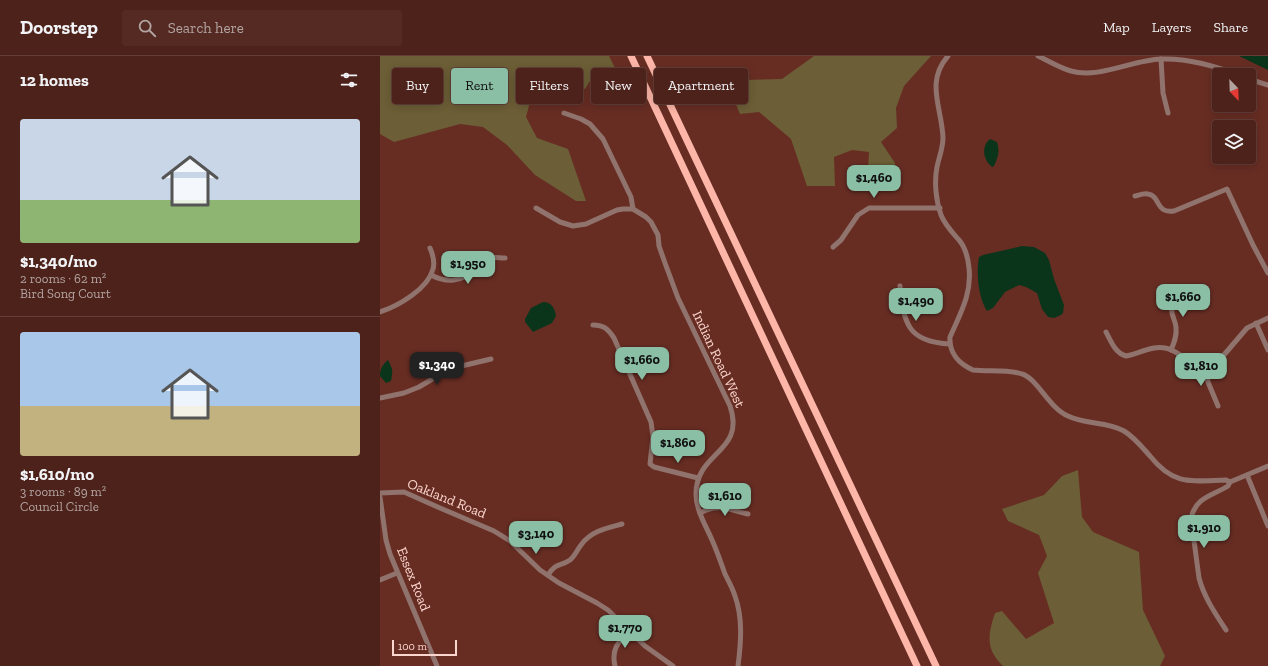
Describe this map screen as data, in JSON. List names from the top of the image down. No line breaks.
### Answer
{"streets":{"street":["Indian Road West","Oakland Road","Essex Road"]},"scale_bar":"100 m","north":"bottom right","page":{"header":"Doorstep","search":"Search here","nav":["Map","Layers","Share"],"heading":"12 homes","chip":["Buy","Rent","Filters","New","Apartment"],"list":[{"name":"$1,340/mo","note":"2 rooms · 62 m² · Bird Song Court"},{"name":"$1,610/mo","note":"3 rooms · 89 m² · Council Circle"}],"price":["$1,460","$1,950","$1,660","$1,490","$1,660","$1,340","$1,810","$1,860","$1,610","$1,910","$3,140","$1,770"],"scale":"100 m"}}
